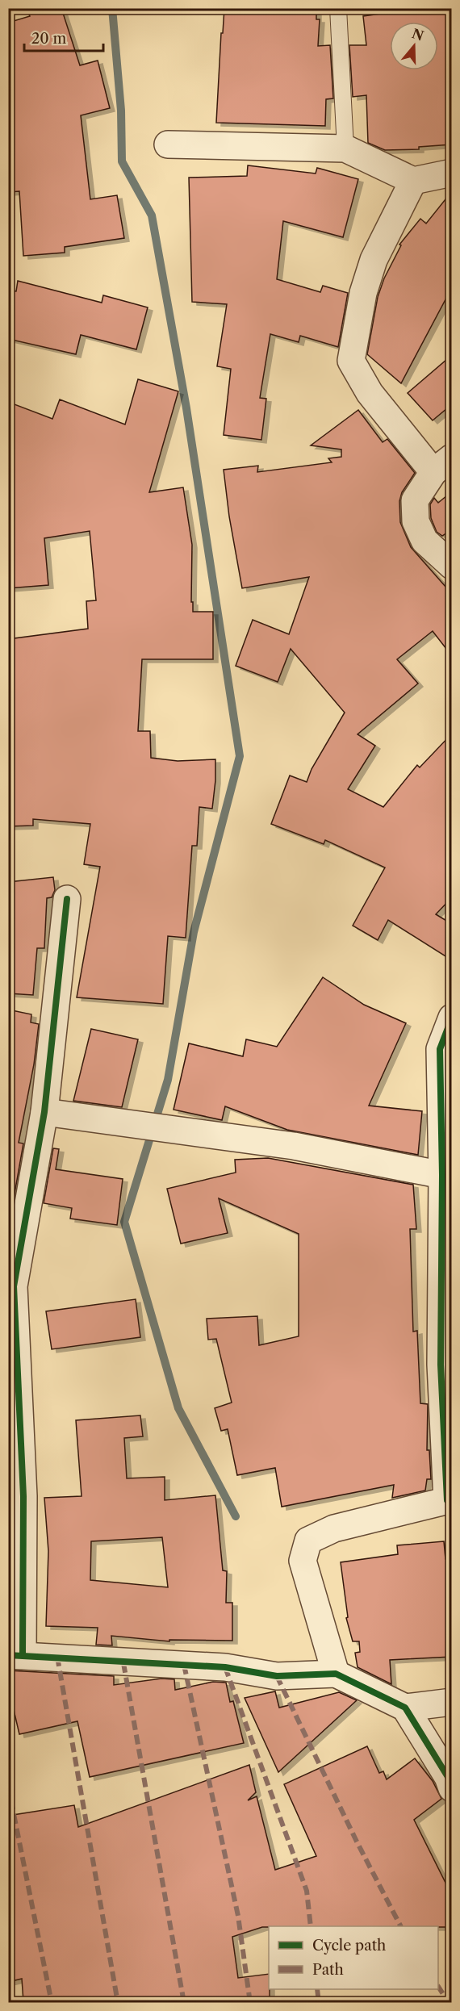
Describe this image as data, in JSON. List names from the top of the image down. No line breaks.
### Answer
{"legend":["Cycle path","Path"],"scale_bar":"20 m","north":"top"}
